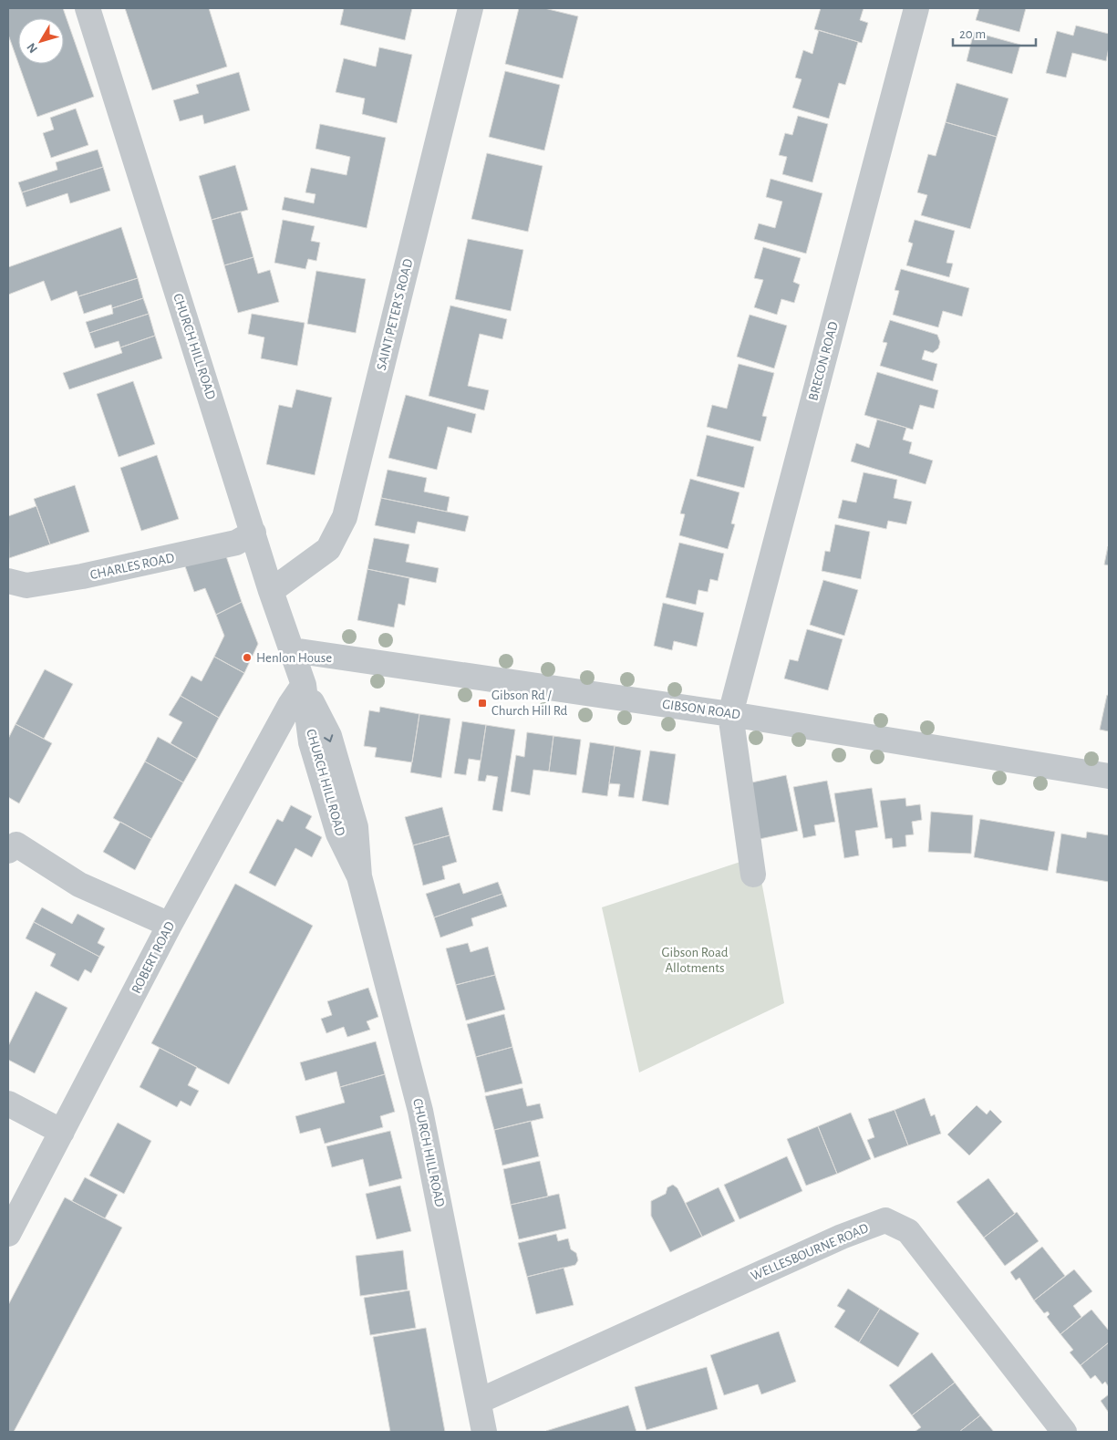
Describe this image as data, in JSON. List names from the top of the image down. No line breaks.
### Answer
{"streets":{"street":["SAINT PETER'S ROAD","CHURCH HILL ROAD","BRECON ROAD","CHARLES ROAD","GIBSON ROAD","ROBERT ROAD","WELLESBOURNE ROAD"]},"crossings":[["SAINT PETER'S ROAD","CHURCH HILL ROAD"],["CHURCH HILL ROAD","CHARLES ROAD"],["CHURCH HILL ROAD","GIBSON ROAD"],["CHURCH HILL ROAD","ROBERT ROAD"],["CHURCH HILL ROAD","WELLESBOURNE ROAD"],["BRECON ROAD","GIBSON ROAD"]],"parks":["Gibson Road Allotments"],"places":{"other":["Henlon House"],"transit":["Gibson Rd / Church Hill Rd"]},"scale_bar":"20 m","north":"bottom left"}
